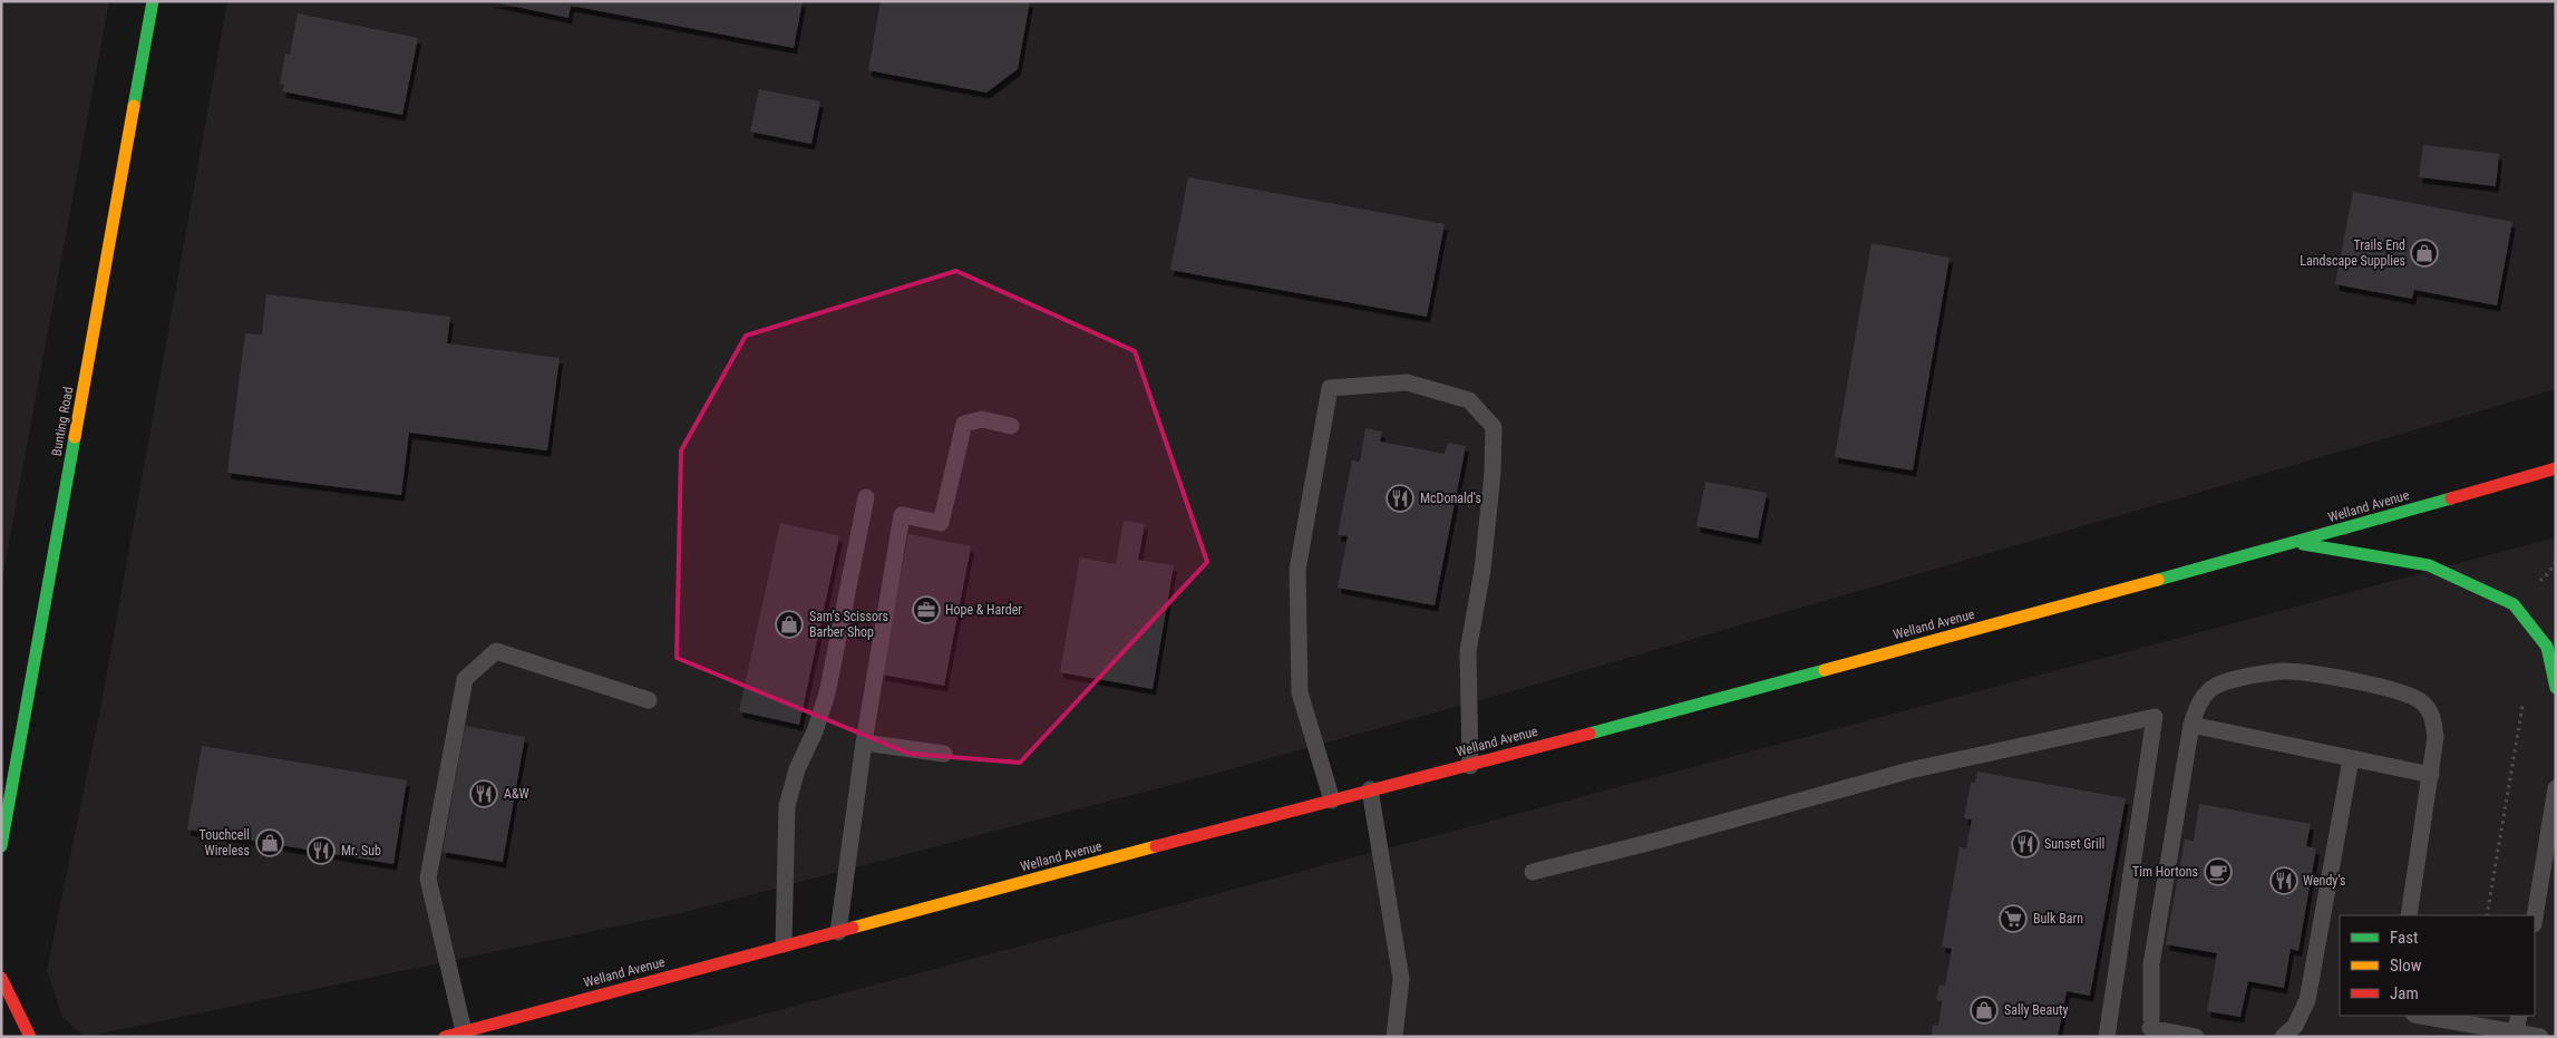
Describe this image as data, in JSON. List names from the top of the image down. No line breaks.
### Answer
{"streets":{"main road":["Bunting Road","Welland Avenue"]},"places":{"shop":["Trails End Landscape Supplies","Sam’s Scissors Barber Shop","Touchcell Wireless","Sally Beauty"],"restaurant":["McDonald's","A&W","Sunset Grill","Mr. Sub","Wendy's"],"office":["Hope & Harder"],"cafe":["Tim Hortons"],"supermarket":["Bulk Barn"]},"legend":["Fast","Slow","Jam"]}
